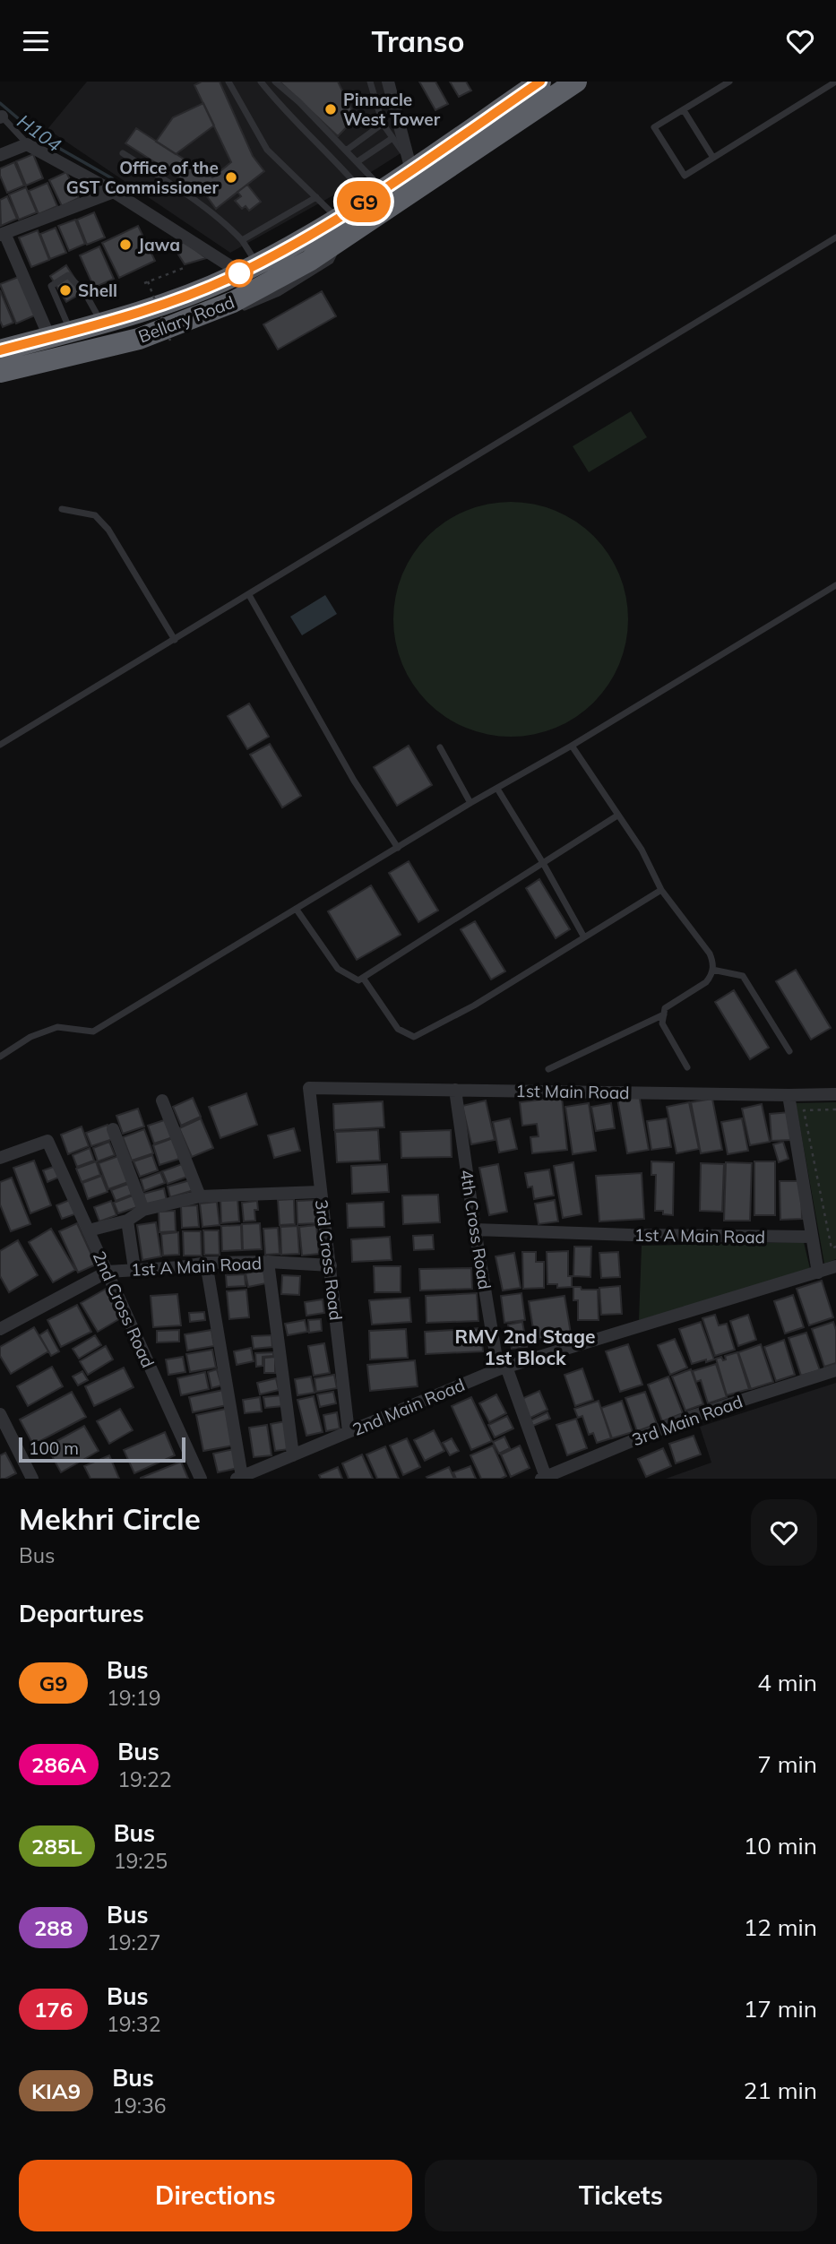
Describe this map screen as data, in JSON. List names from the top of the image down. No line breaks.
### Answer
{"streets":{"highway":["Bellary Road"],"street":["1st Main Road","4th Cross Road","1st A Main Road","3rd Cross Road","2nd Cross Road","2nd Main Road","3rd Main Road"]},"crossings":[["1st Main Road","4th Cross Road"],["1st Main Road","3rd Cross Road"],["4th Cross Road","1st A Main Road"],["4th Cross Road","2nd Main Road"],["4th Cross Road","3rd Main Road"],["1st A Main Road","3rd Cross Road"],["1st A Main Road","2nd Cross Road"],["3rd Cross Road","2nd Main Road"]],"districts":["RMV 2nd Stage 1st Block"],"water":["H104"],"places":["Pinnacle West Tower","Office of the GST Commissioner","Jawa","Shell"],"lines":["bus line G9"],"scale_bar":"100 m","page":{"header":"Transo","on_map":"G9","scale":"100 m","heading":[["Mekhri Circle","Bus"],"Departures"],"list":[{"mark":"G9","name":"Bus","note":"19:19","value":"4 min"},{"mark":"286A","name":"Bus","note":"19:22","value":"7 min"},{"mark":"285L","name":"Bus","note":"19:25","value":"10 min"},{"mark":"288","name":"Bus","note":"19:27","value":"12 min"},{"mark":"176","name":"Bus","note":"19:32","value":"17 min"},{"mark":"KIA9","name":"Bus","note":"19:36","value":"21 min"}],"buttons":["Directions","Tickets"]}}
